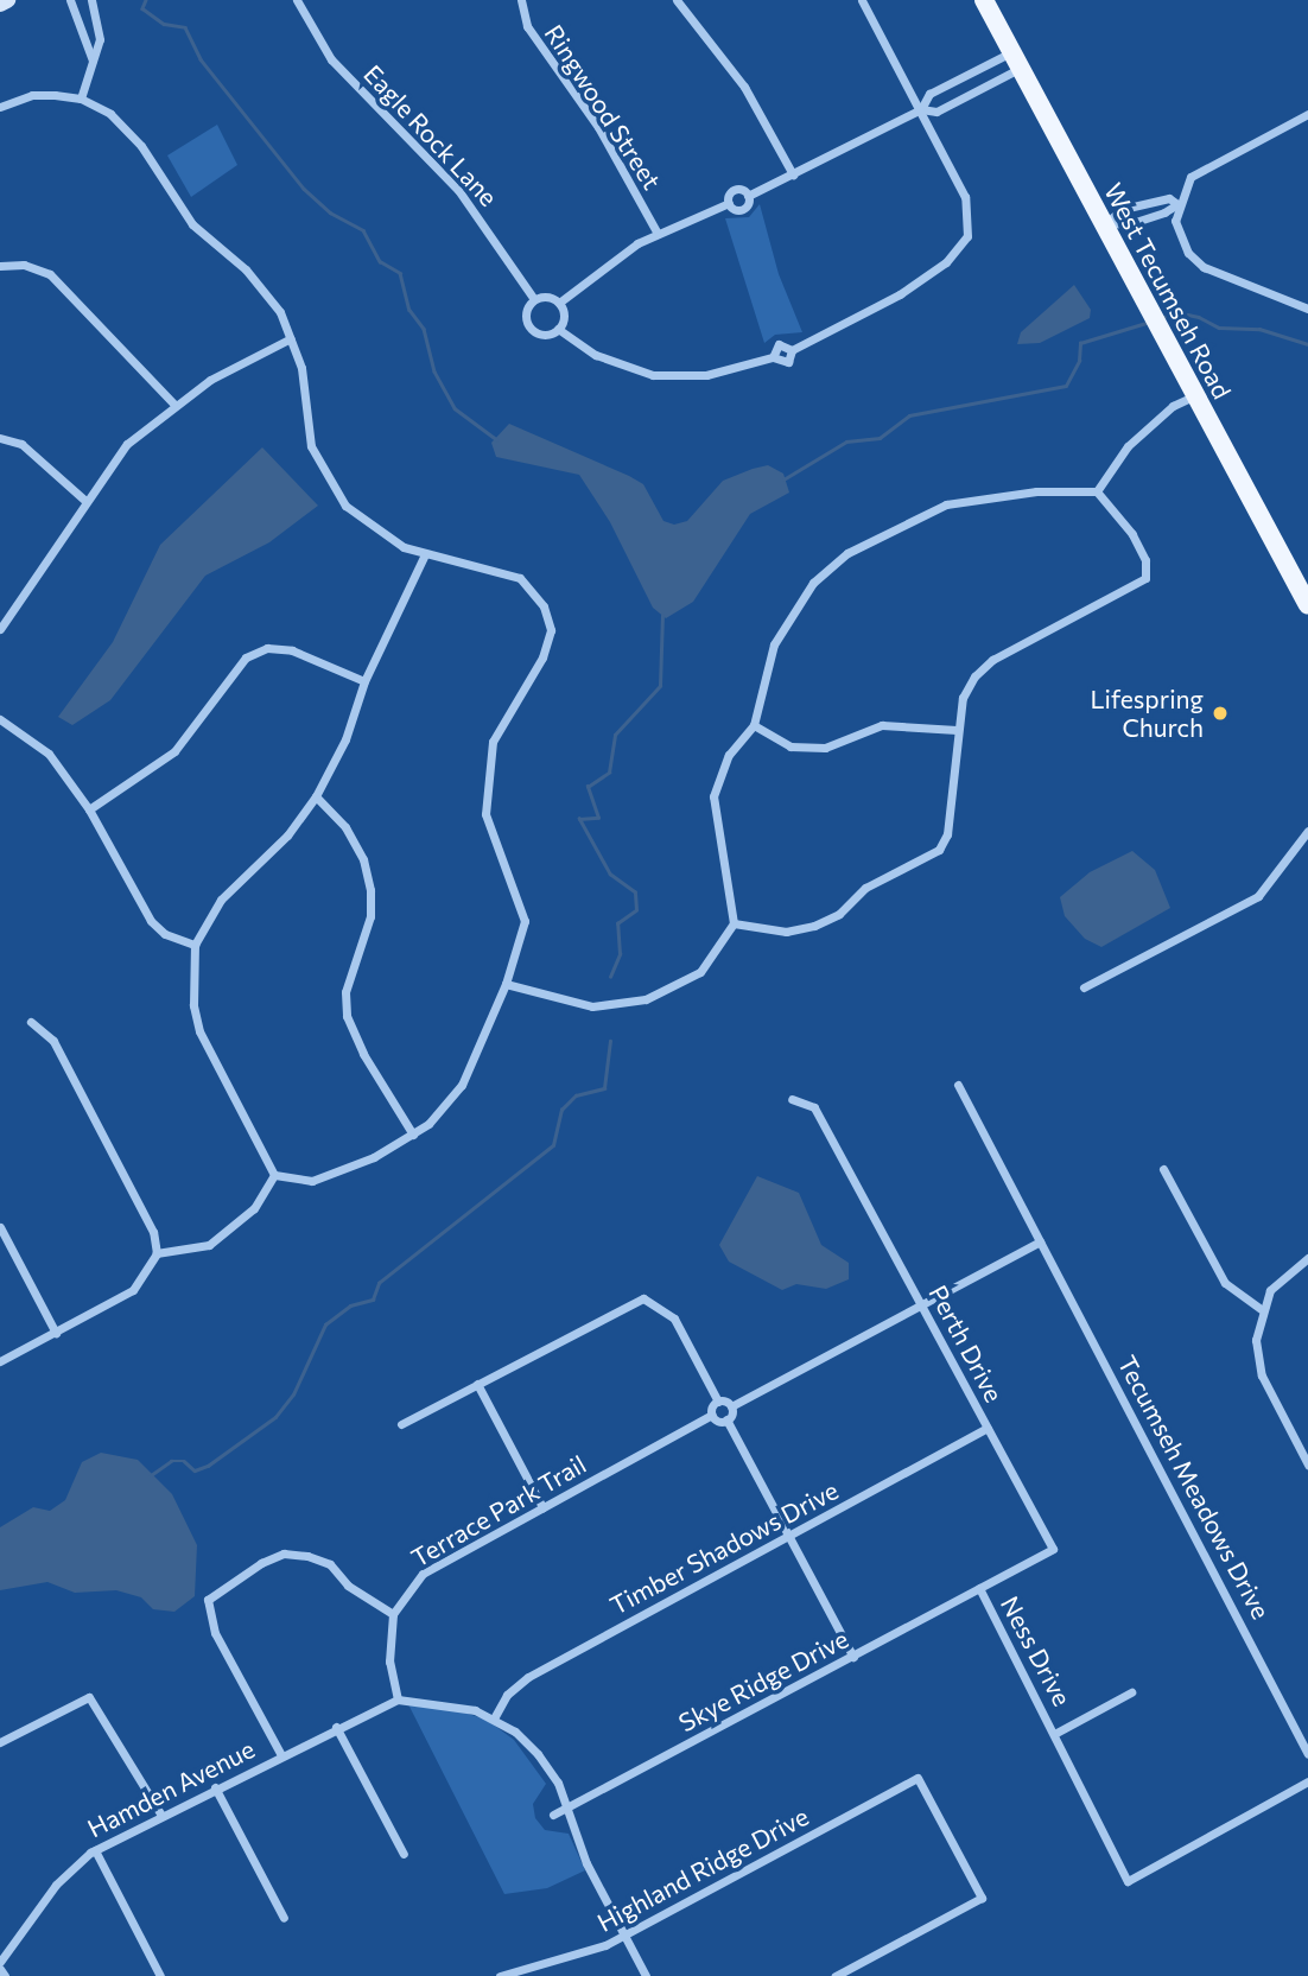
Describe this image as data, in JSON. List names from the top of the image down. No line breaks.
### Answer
{"streets":{"main road":["West Tecumseh Road"],"street":["Ringwood Street","Eagle Rock Lane","Perth Drive","Tecumseh Meadows Drive","Terrace Park Trail","Timber Shadows Drive","Ness Drive","Skye Ridge Drive","Hamden Avenue","Highland Ridge Drive"]},"crossings":[["Perth Drive","Timber Shadows Drive"],["Perth Drive","Ness Drive"],["Perth Drive","Skye Ridge Drive"],["Ness Drive","Skye Ridge Drive"]],"places":["Lifespring Church"]}
